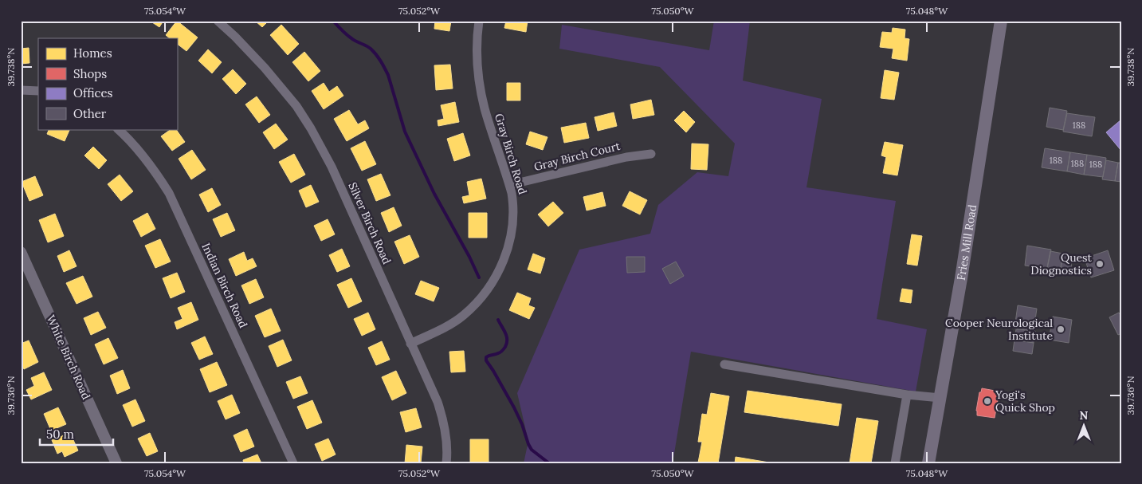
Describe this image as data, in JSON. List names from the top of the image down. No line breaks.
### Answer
{"streets":{"main road":["Fries Mill Road"],"street":["Gray Birch Road","Gray Birch Court","Silver Birch Road","Indian Birch Road","White Birch Road"]},"crossings":[["Gray Birch Road","Gray Birch Court"],["Gray Birch Road","Silver Birch Road"]],"places":["Quest Diognostics","Cooper Neurological Institute","Yogi's Quick Shop"],"house_numbers":["188","188","188","188"],"legend":["Homes","Shops","Offices","Other"],"scale_bar":"50 m","north":"top","coordinates":["75.054°W","75.052°W","75.050°W","75.048°W","39.738°N","39.736°N"]}
